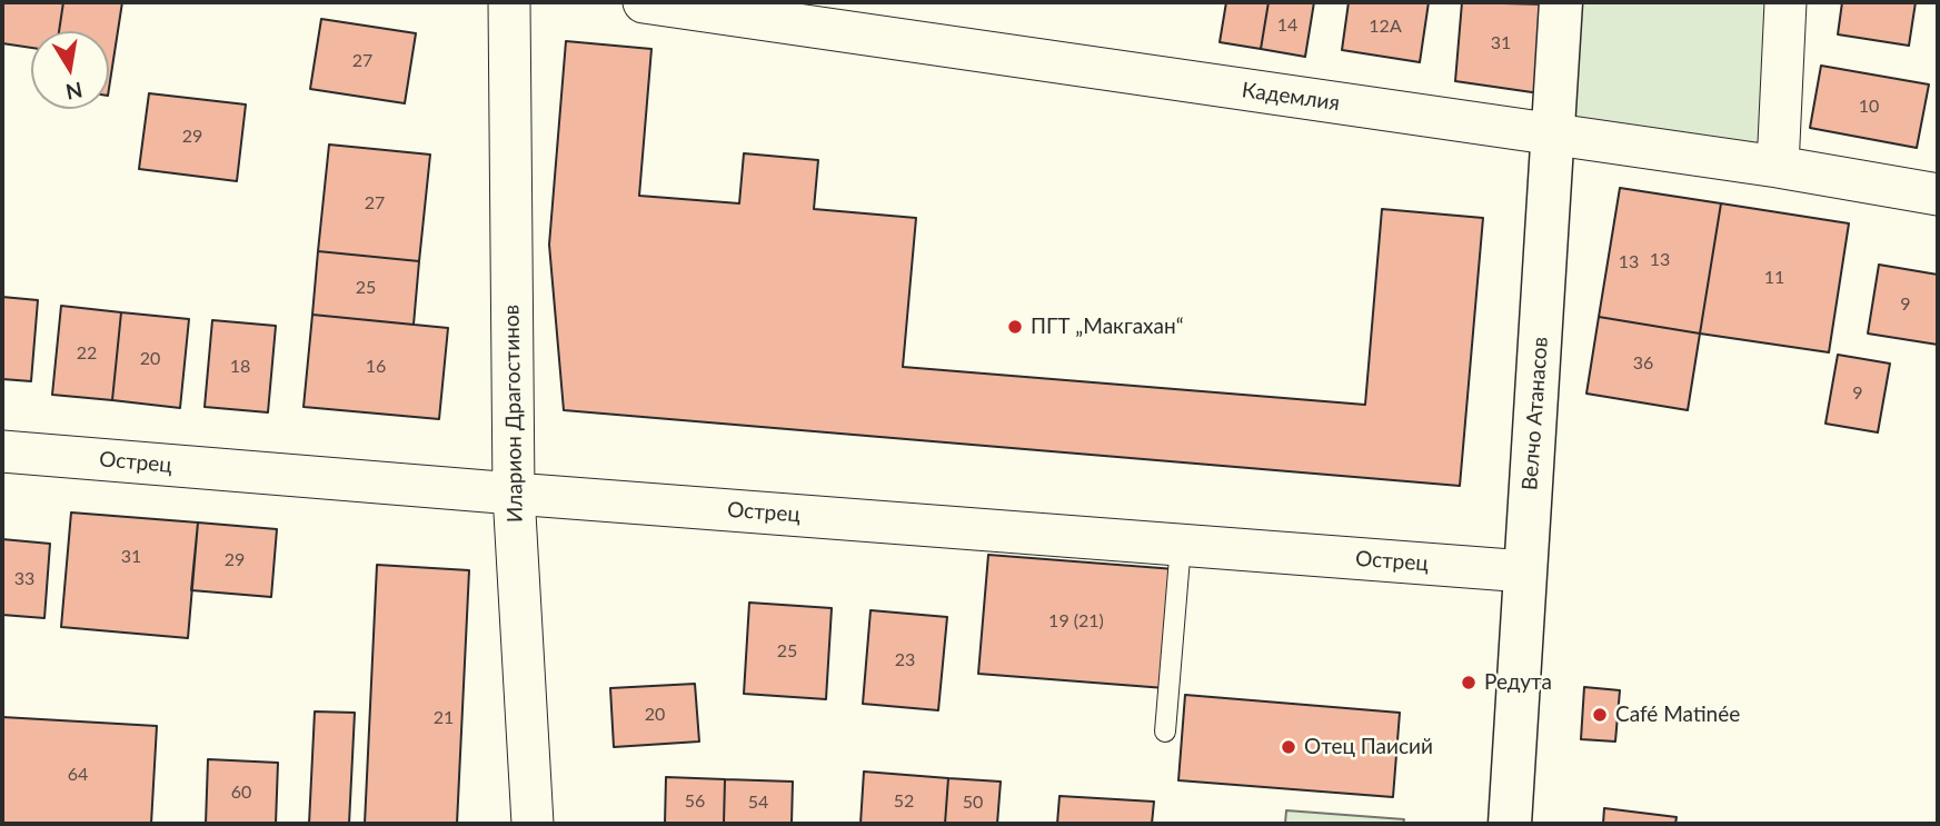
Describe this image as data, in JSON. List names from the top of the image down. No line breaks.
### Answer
{"streets":{"street":["Кадемлия","Иларион Драгостинов","Велчо Атанасов","Острец"]},"crossings":[["Кадемлия","Велчо Атанасов"],["Иларион Драгостинов","Острец"],["Велчо Атанасов","Острец"]],"places":["ПГТ „Макгахан“","Редута","Café Matinée","Отец Паисий"],"house_numbers":["14","12А","31","27","10","29","27","13","13","11","25","9","22","20","36","18","16","9","31","29","33","19 (21)","25","23","20","21","64","60","56","52","54","50"],"north":"bottom"}
